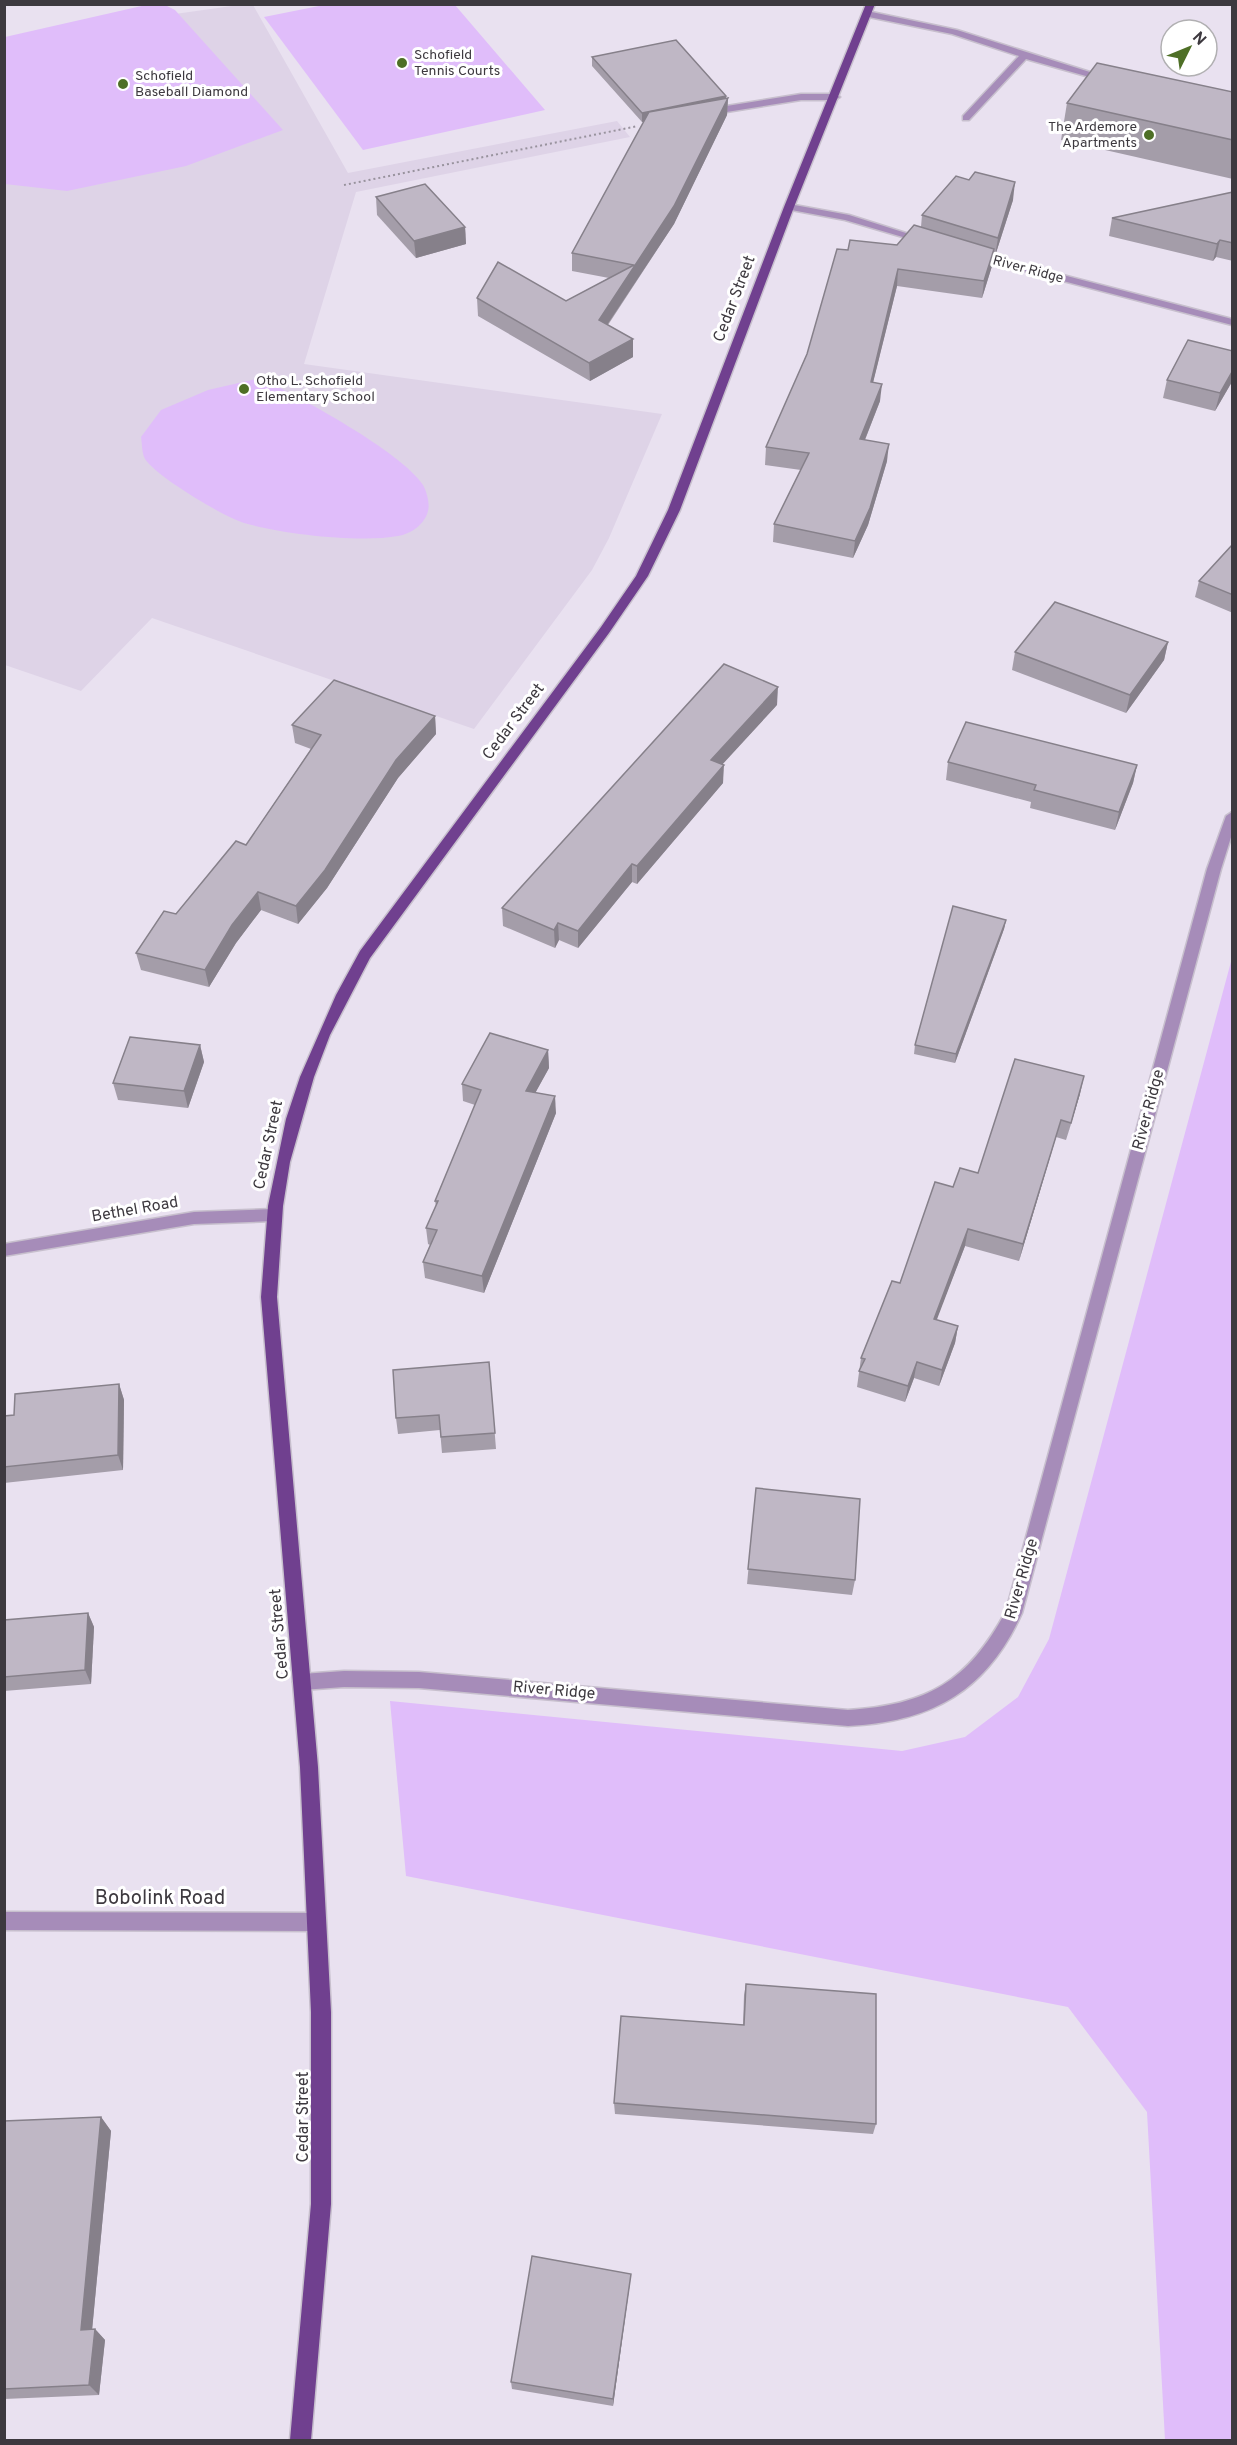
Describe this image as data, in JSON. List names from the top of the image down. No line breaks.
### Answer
{"streets":{"main road":["Cedar Street"],"street":["River Ridge","Bethel Road","Bobolink Road"]},"crossings":[["River Ridge","Cedar Street"],["Cedar Street","Bethel Road"],["Cedar Street","Bobolink Road"]],"places":["Schofield Tennis Courts","Schofield Baseball Diamond","The Ardemore Apartments","Otho L. Schofield Elementary School"],"north":"top right"}
